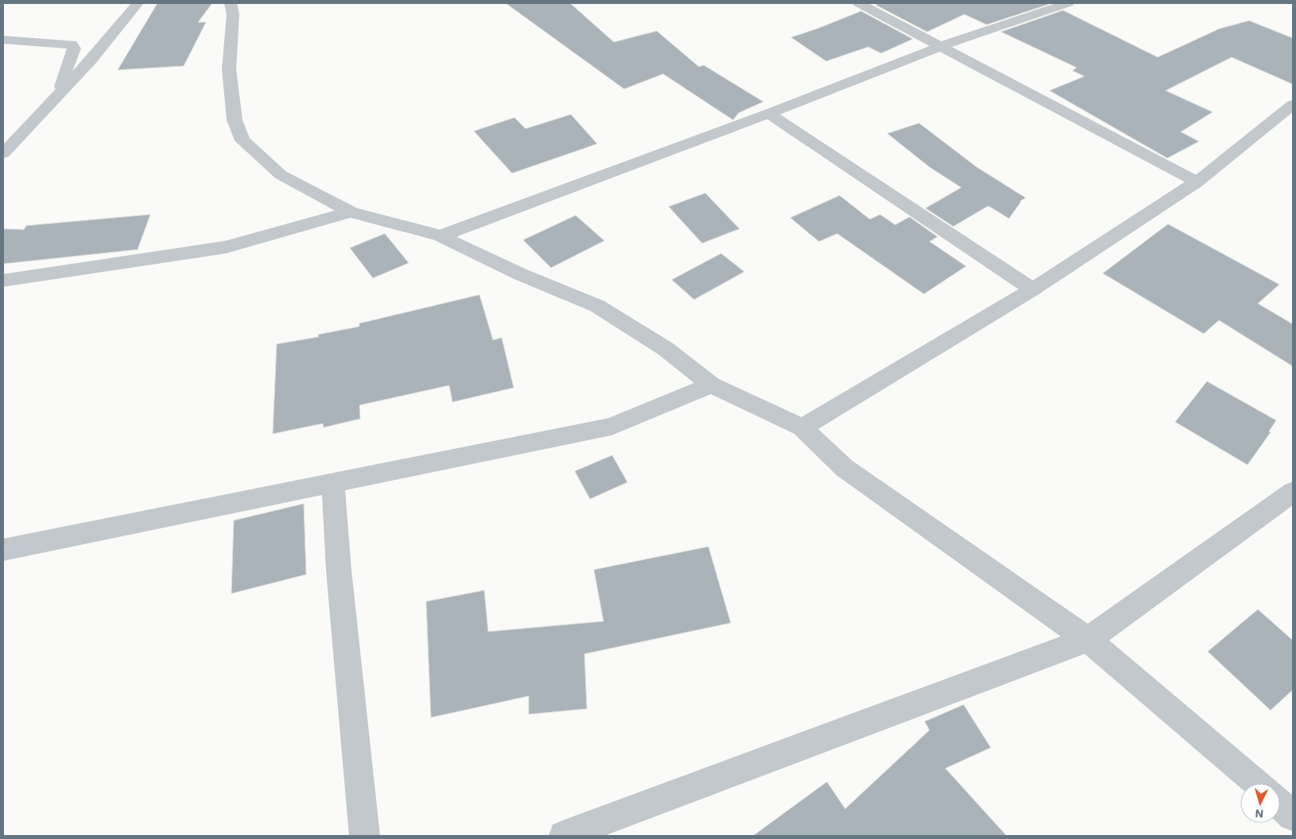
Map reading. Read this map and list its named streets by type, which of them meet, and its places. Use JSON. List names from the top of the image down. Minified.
{"north":"bottom"}
